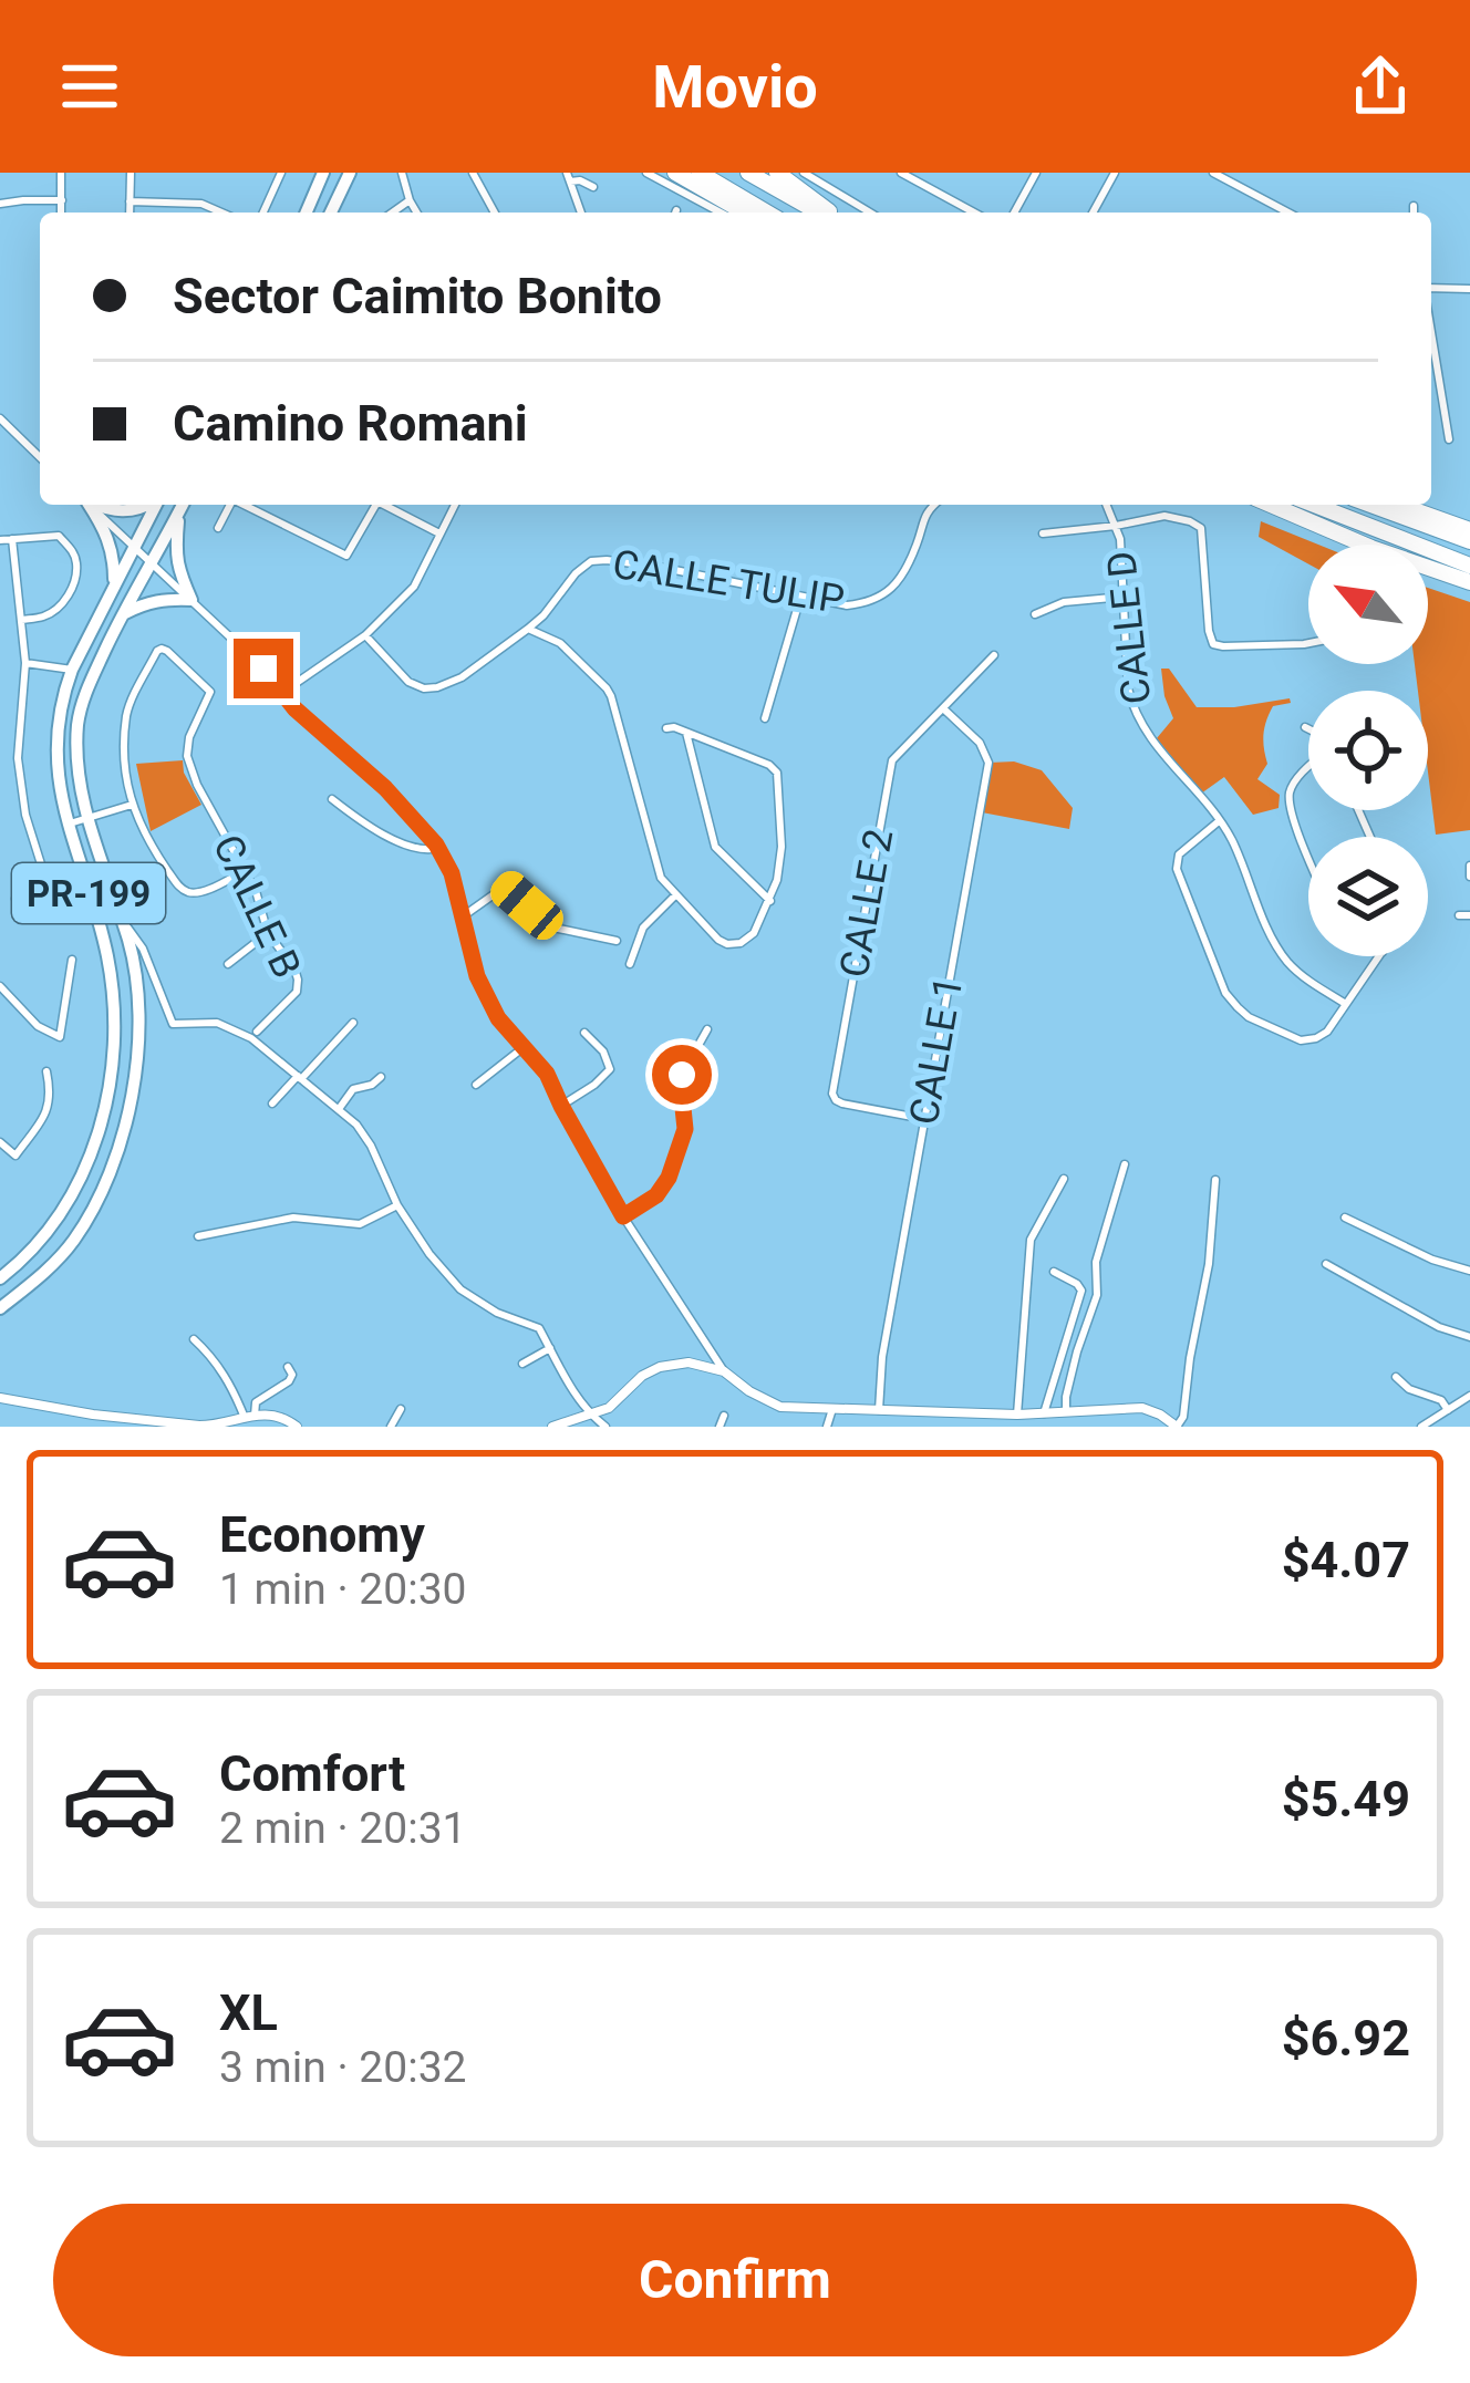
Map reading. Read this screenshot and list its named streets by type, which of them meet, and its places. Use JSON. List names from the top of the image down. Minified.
{"streets":{"main road":["PR-199"],"street":["CALLE TULIP","CALLE D","CALLE 2","CALLE B","CALLE 1"]},"crossings":[["CALLE 2","CALLE 1"]],"north":"top left","page":{"header":"Movio","banner":["Sector Caimito Bonito","Camino Romani"],"list":[{"name":"Economy","note":"1 min · 20:30","value":"$4.07"},{"name":"Comfort","note":"2 min · 20:31","value":"$5.49"},{"name":"XL","note":"3 min · 20:32","value":"$6.92"}],"buttons":"Confirm"}}
